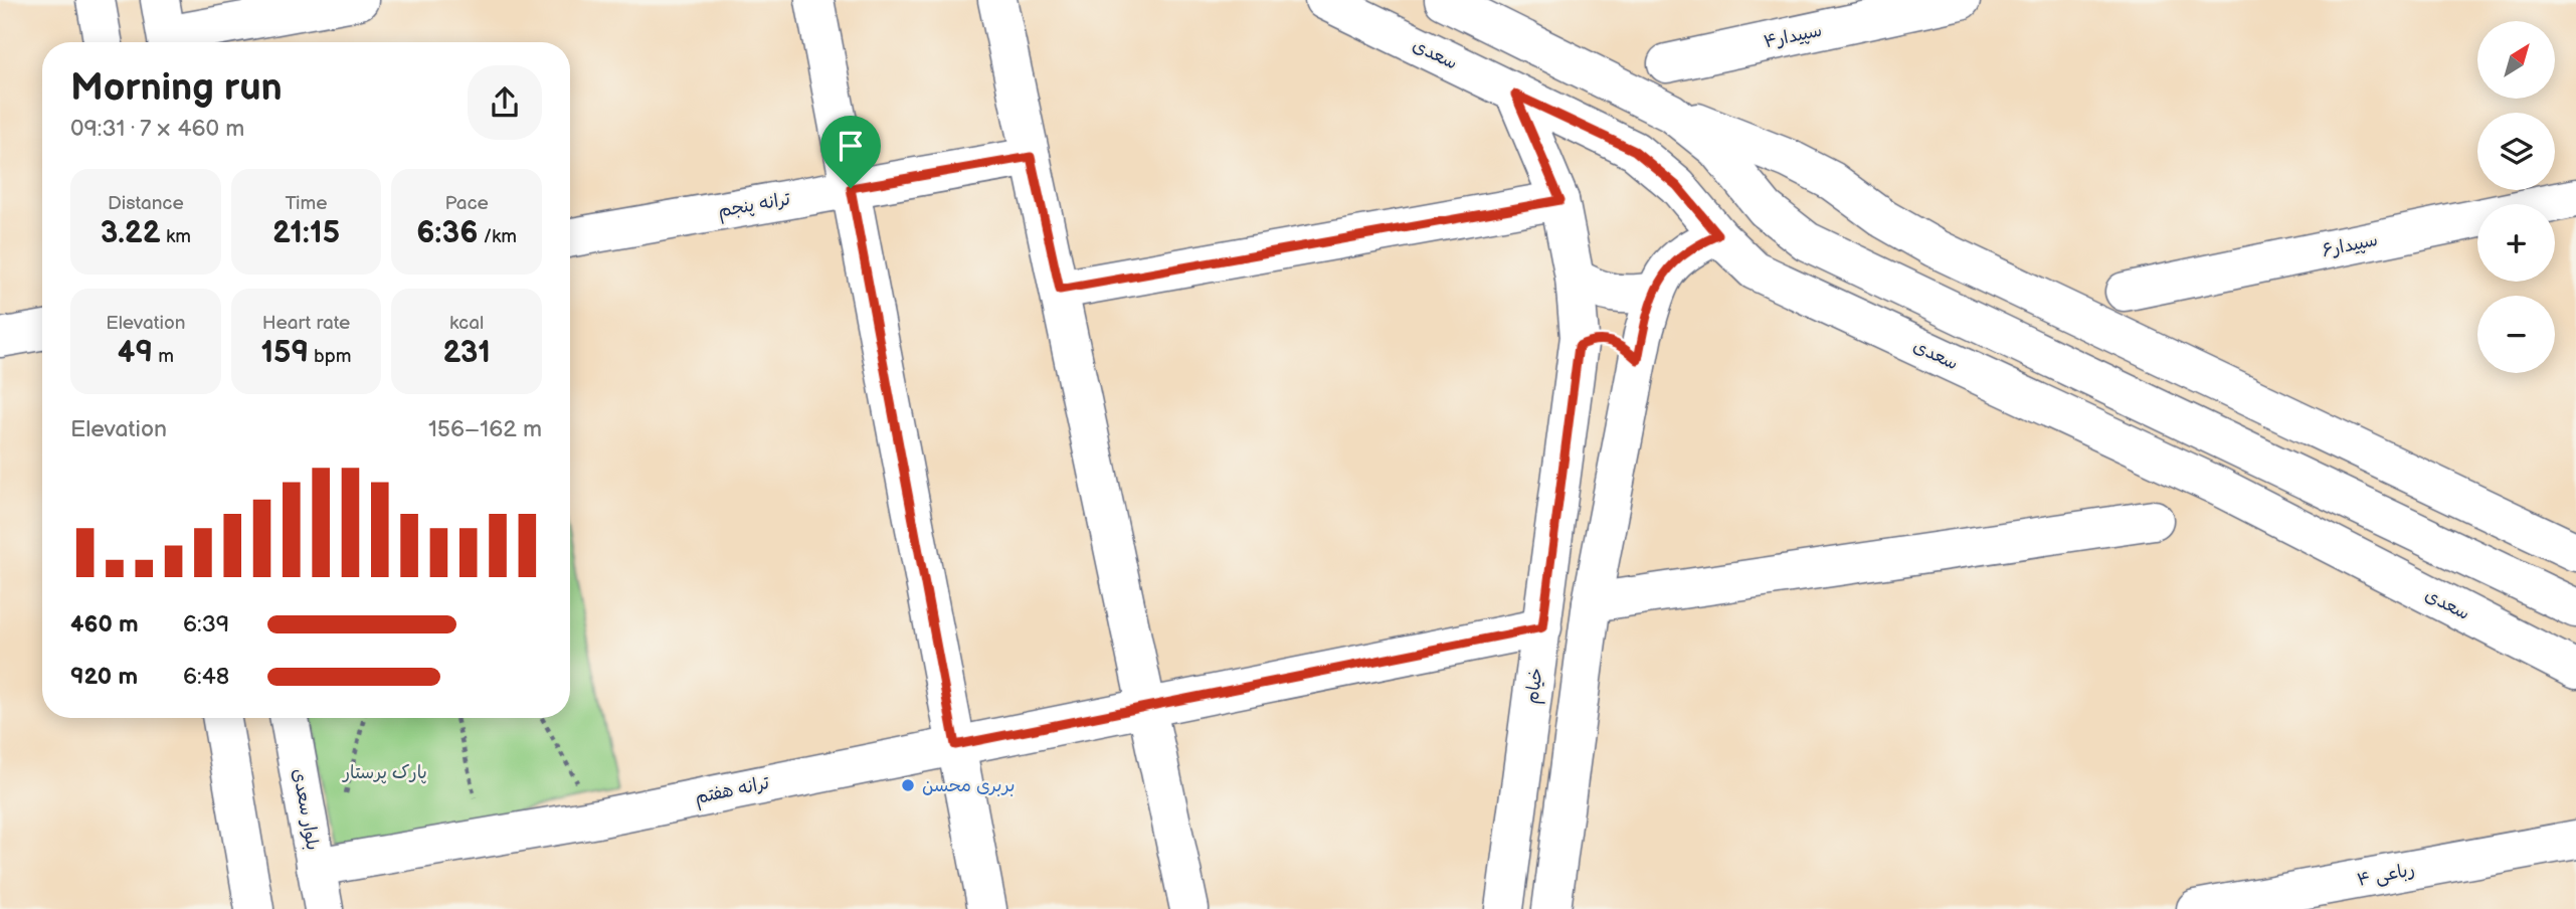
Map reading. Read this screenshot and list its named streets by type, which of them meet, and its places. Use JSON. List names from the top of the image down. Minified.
{"streets":{"street":["سپیدار۴","سعدی","ترانه پنجم","سپیدار۶","خیام","ترانه هفتم","بلوار سعدی","رباعی ۴"]},"crossings":[["سعدی","خیام"],["خیام","ترانه هفتم"],["ترانه هفتم","بلوار سعدی"]],"parks":["پارک پرستار"],"places":["بربری محسن"],"north":"top right","page":{"map_buttons":["+","−"],"heading":["Morning run","09:31 · 7 × 460 m"],"stats":[["Distance","3.22 km"],["Time","21:15"],["Pace","6:36 /km"],["Elevation","49 m"],["Heart rate","159 bpm"],["kcal","231"]],"chart":["Elevation","156–162 m"],"list":[{"name":"460 m","note":"6:39"},{"name":"920 m","note":"6:48"}]}}
